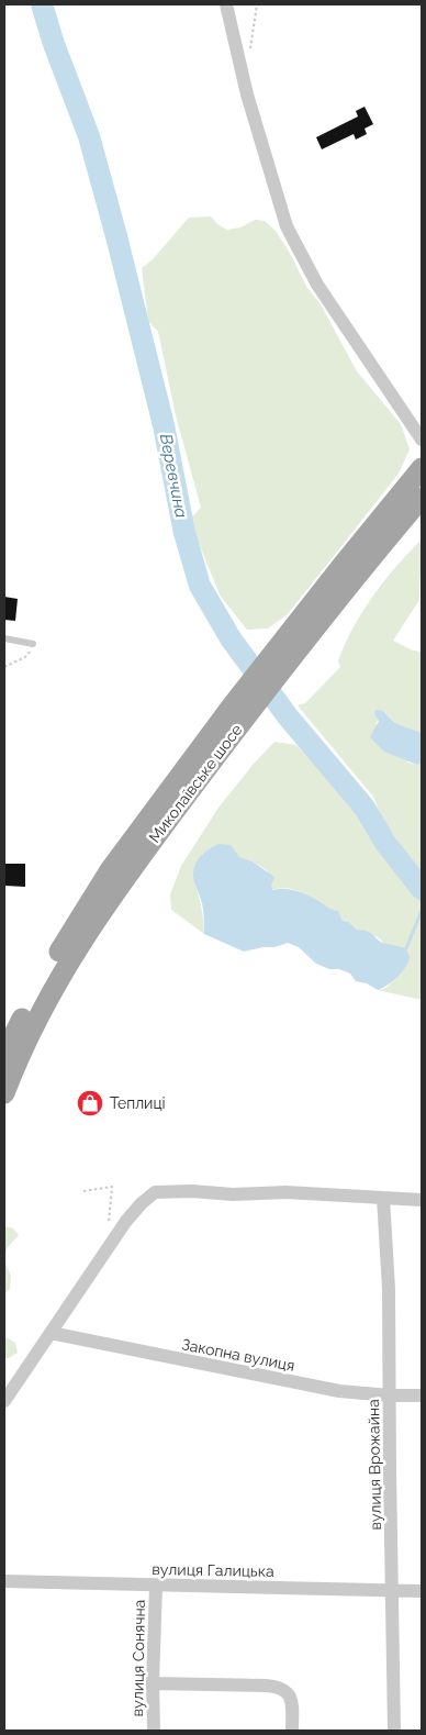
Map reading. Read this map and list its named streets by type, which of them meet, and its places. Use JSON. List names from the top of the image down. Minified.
{"streets":{"main road":["Миколаївське шосе"],"street":["Закопна вулиця","вулиця Врожайна","вулиця Галицька","вулиця Сонячна"]},"crossings":[["Закопна вулиця","вулиця Врожайна"],["вулиця Врожайна","вулиця Галицька"],["вулиця Галицька","вулиця Сонячна"]],"water":["Веревчина"],"places":{"shop":["Теплиці"]}}
